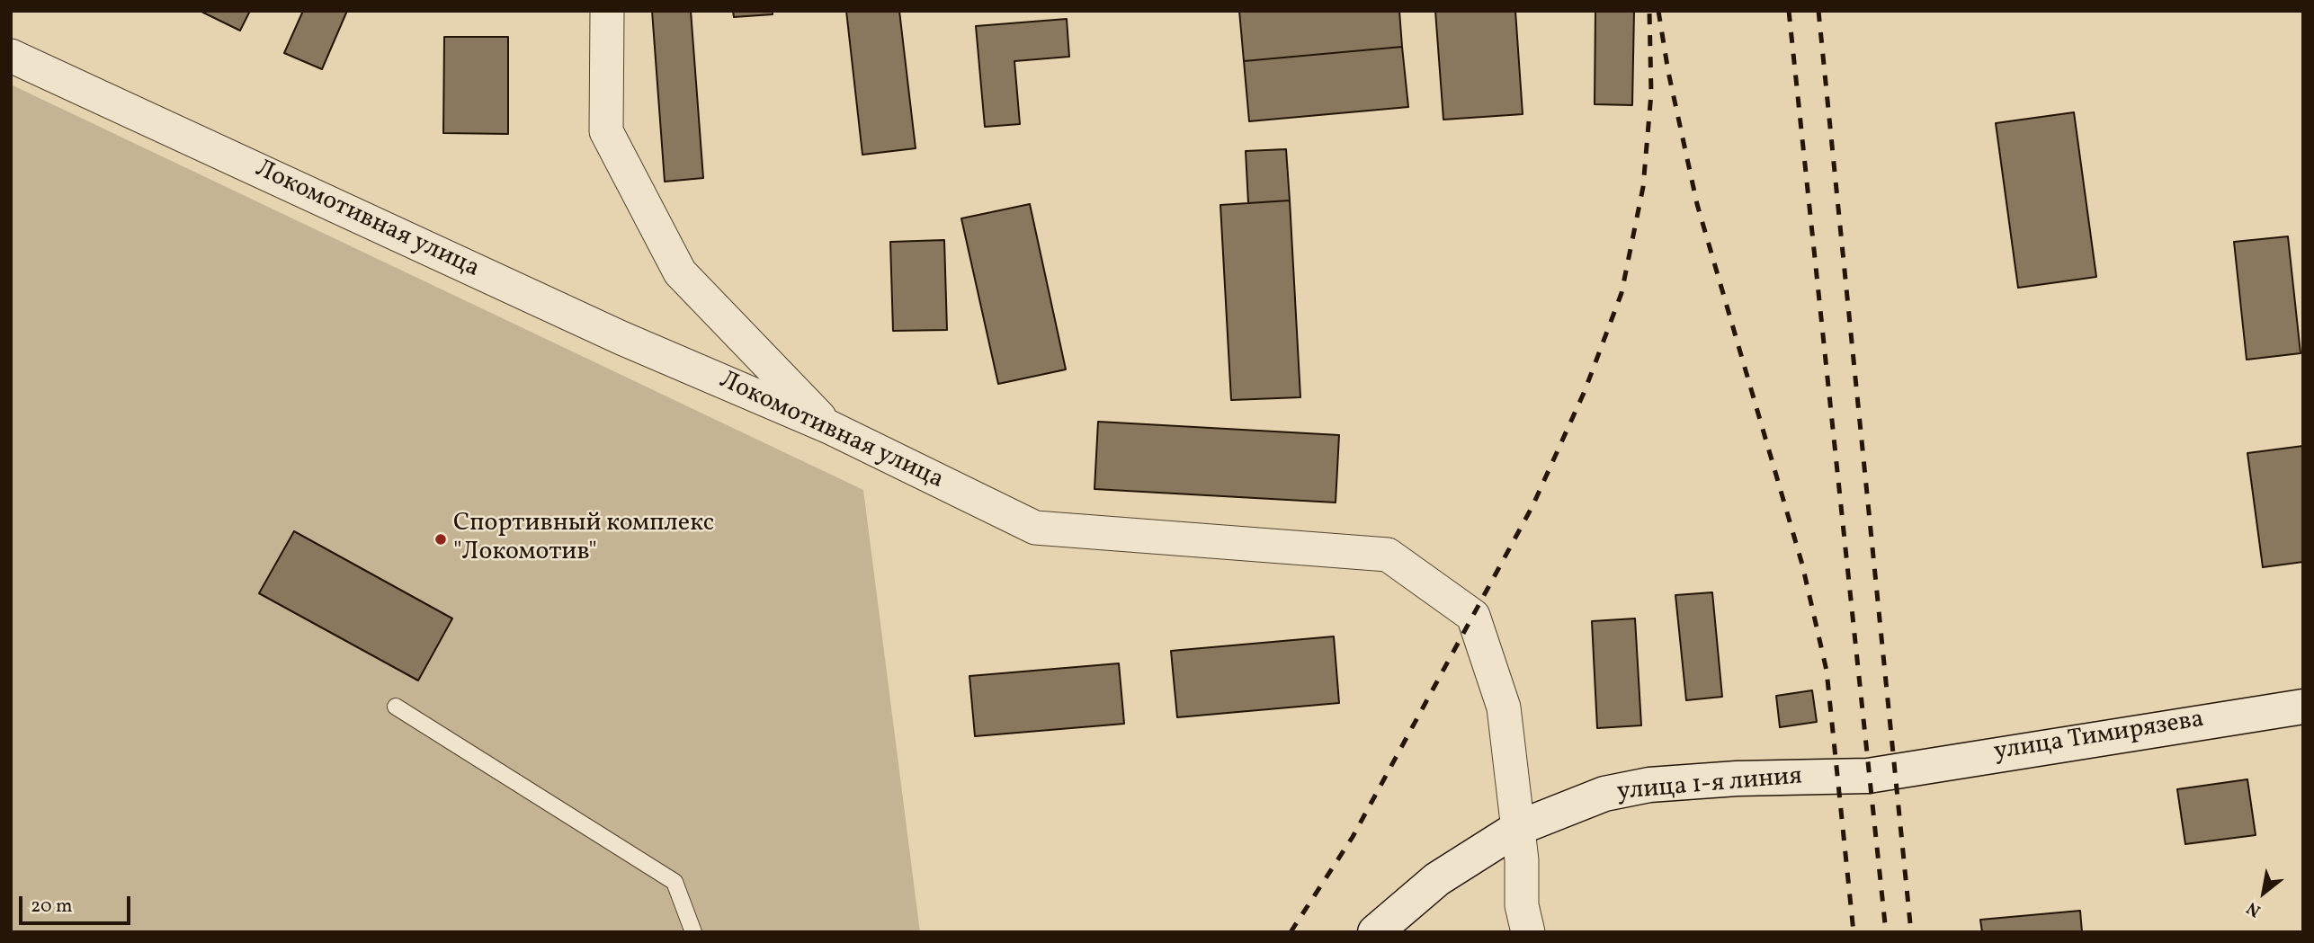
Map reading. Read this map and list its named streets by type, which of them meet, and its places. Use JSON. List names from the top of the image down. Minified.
{"streets":{"main road":["улица Тимирязева","улица 1-я линия"],"street":["Локомотивная улица"]},"crossings":[["Локомотивная улица","улица 1-я линия"],["улица Тимирязева","улица 1-я линия"]],"places":["Спортивный комплекс \"Локомотив\""],"scale_bar":"20 m","north":"bottom left"}
